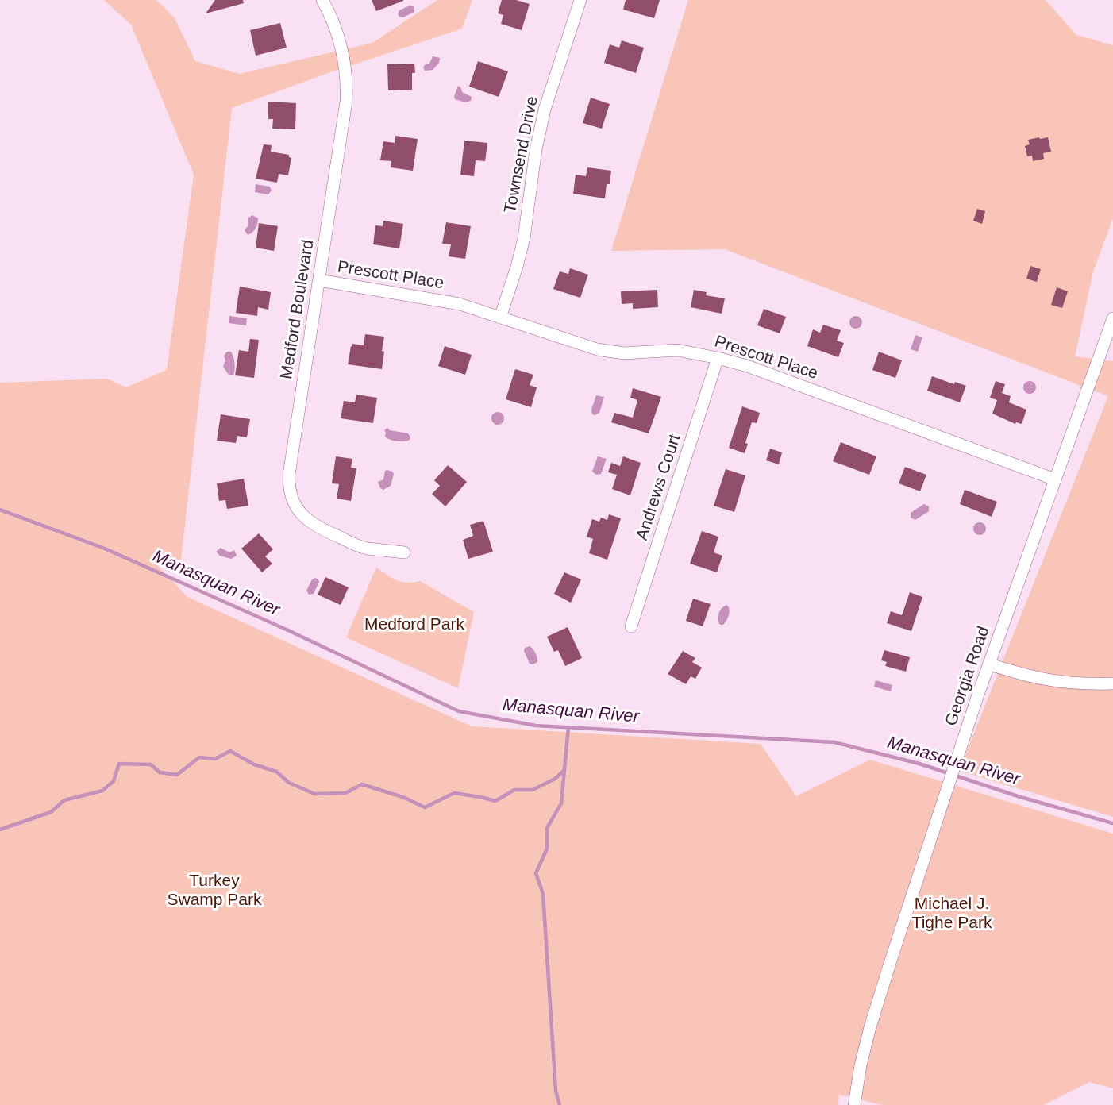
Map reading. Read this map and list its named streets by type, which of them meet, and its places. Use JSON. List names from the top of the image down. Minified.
{"streets":{"street":["Townsend Drive","Prescott Place","Medford Boulevard","Andrews Court","Georgia Road"]},"crossings":[["Townsend Drive","Prescott Place"],["Prescott Place","Medford Boulevard"],["Prescott Place","Andrews Court"],["Prescott Place","Georgia Road"]],"water":["Manasquan River"],"parks":["Medford Park","Turkey Swamp Park","Michael J. Tighe Park"]}
